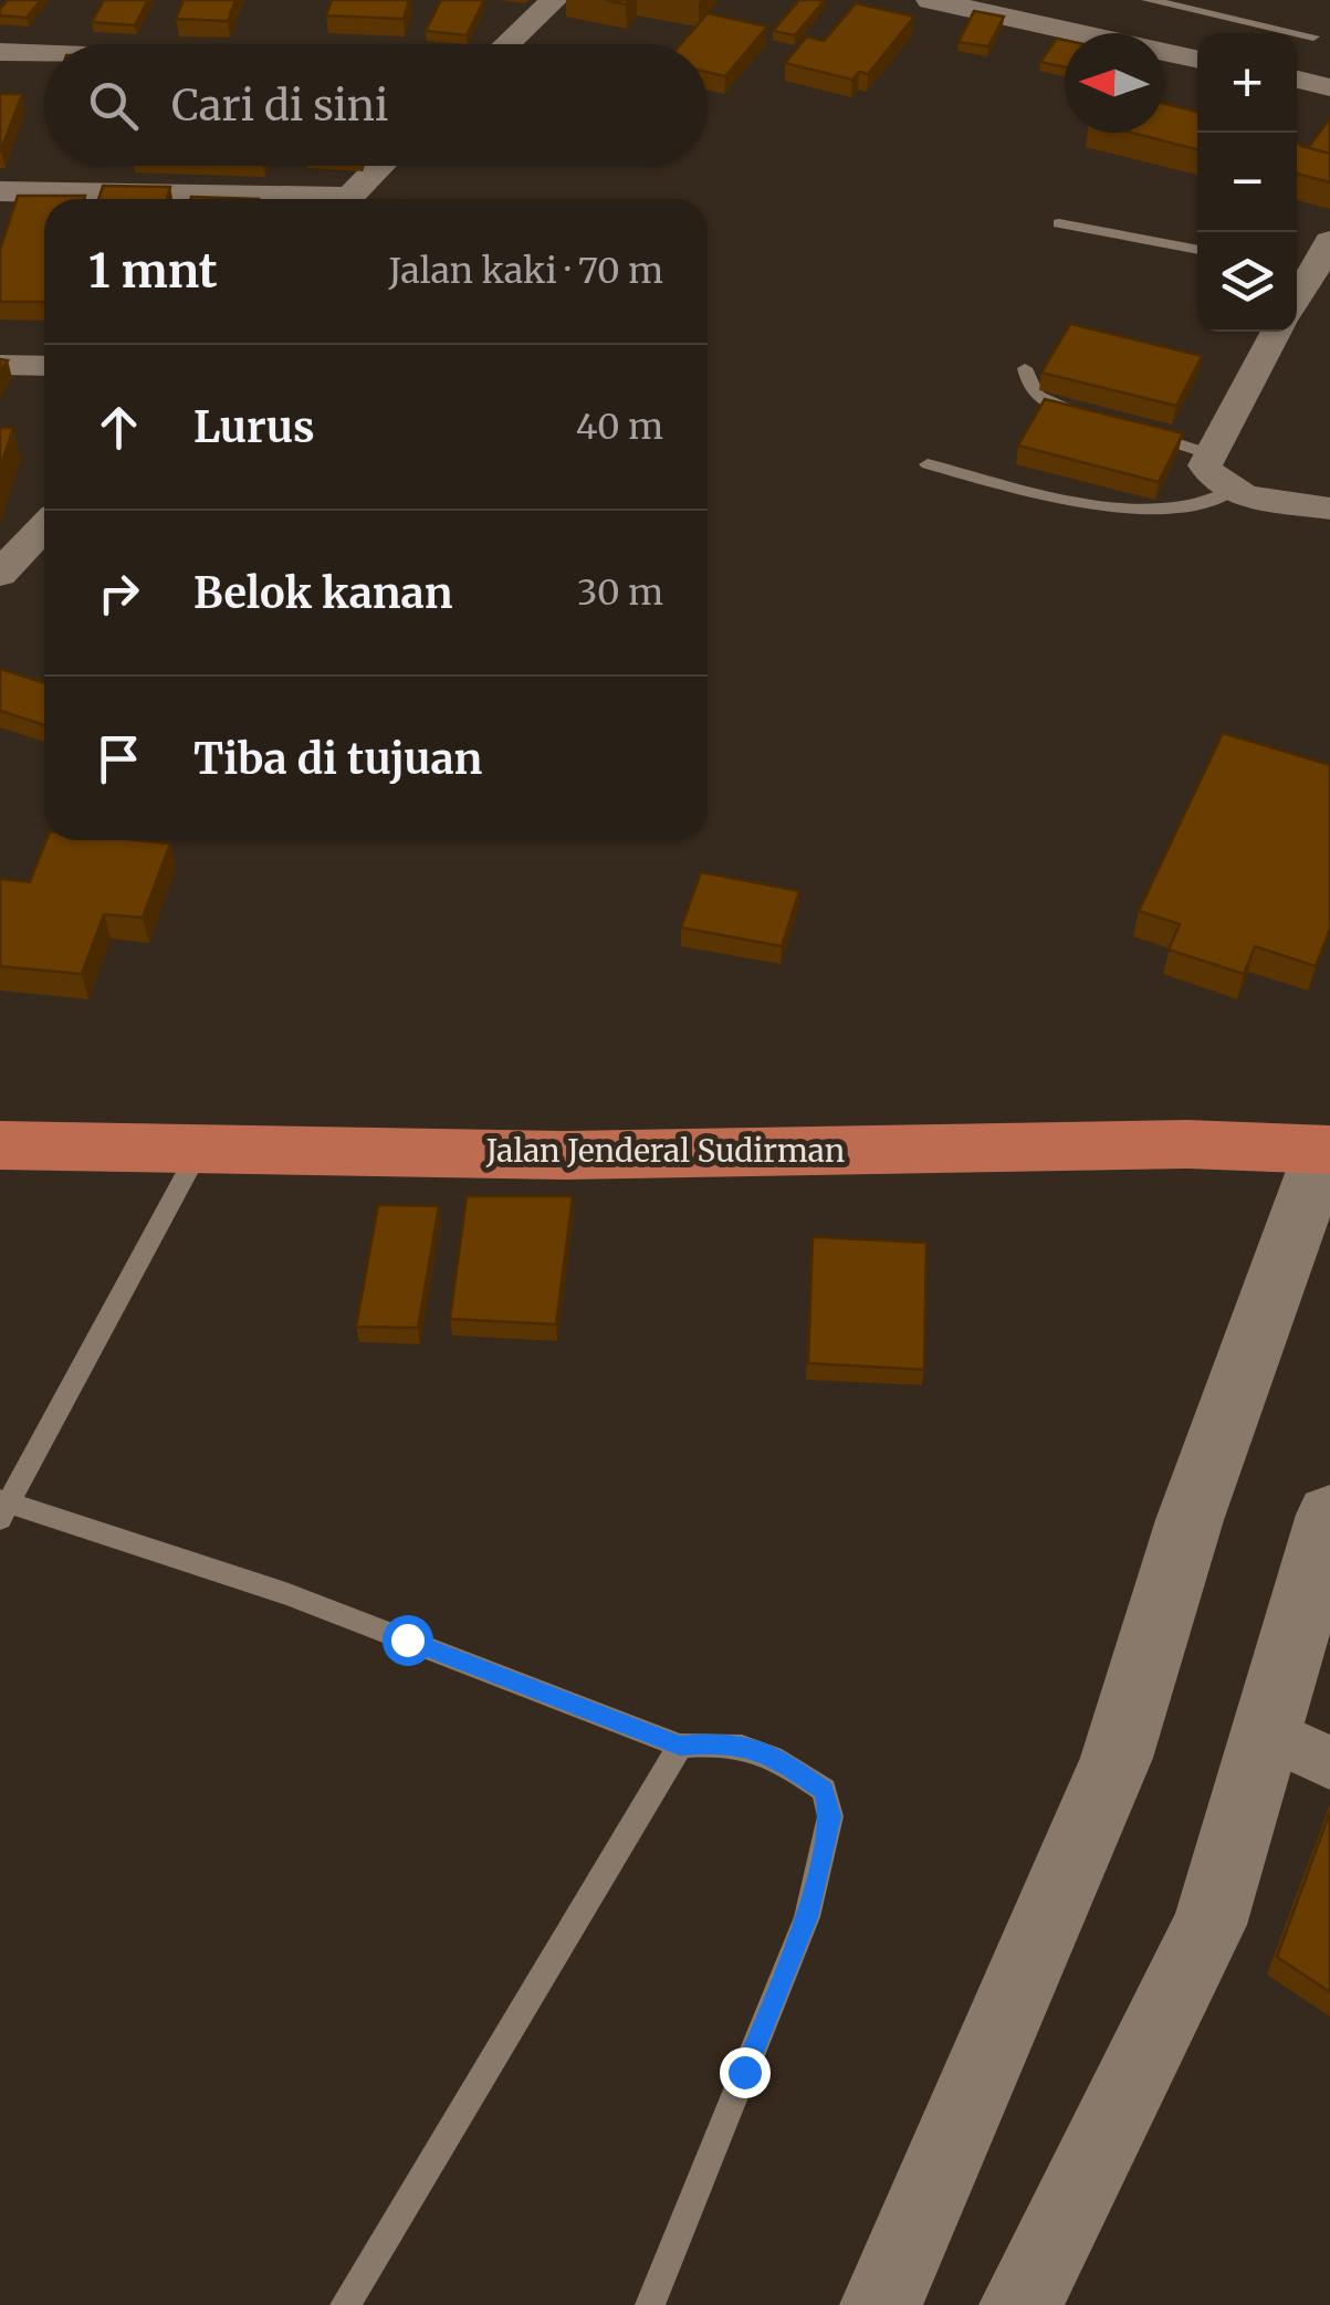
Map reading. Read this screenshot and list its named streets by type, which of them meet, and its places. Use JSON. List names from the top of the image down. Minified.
{"streets":{"highway":["Jalan Jenderal Sudirman"]},"north":"left","page":{"map_buttons":["+","−"],"search":"Cari di sini","heading":["1 mnt","Jalan kaki · 70 m"],"list":[["Lurus","40 m"],["Belok kanan","30 m"],"Tiba di tujuan"]}}
